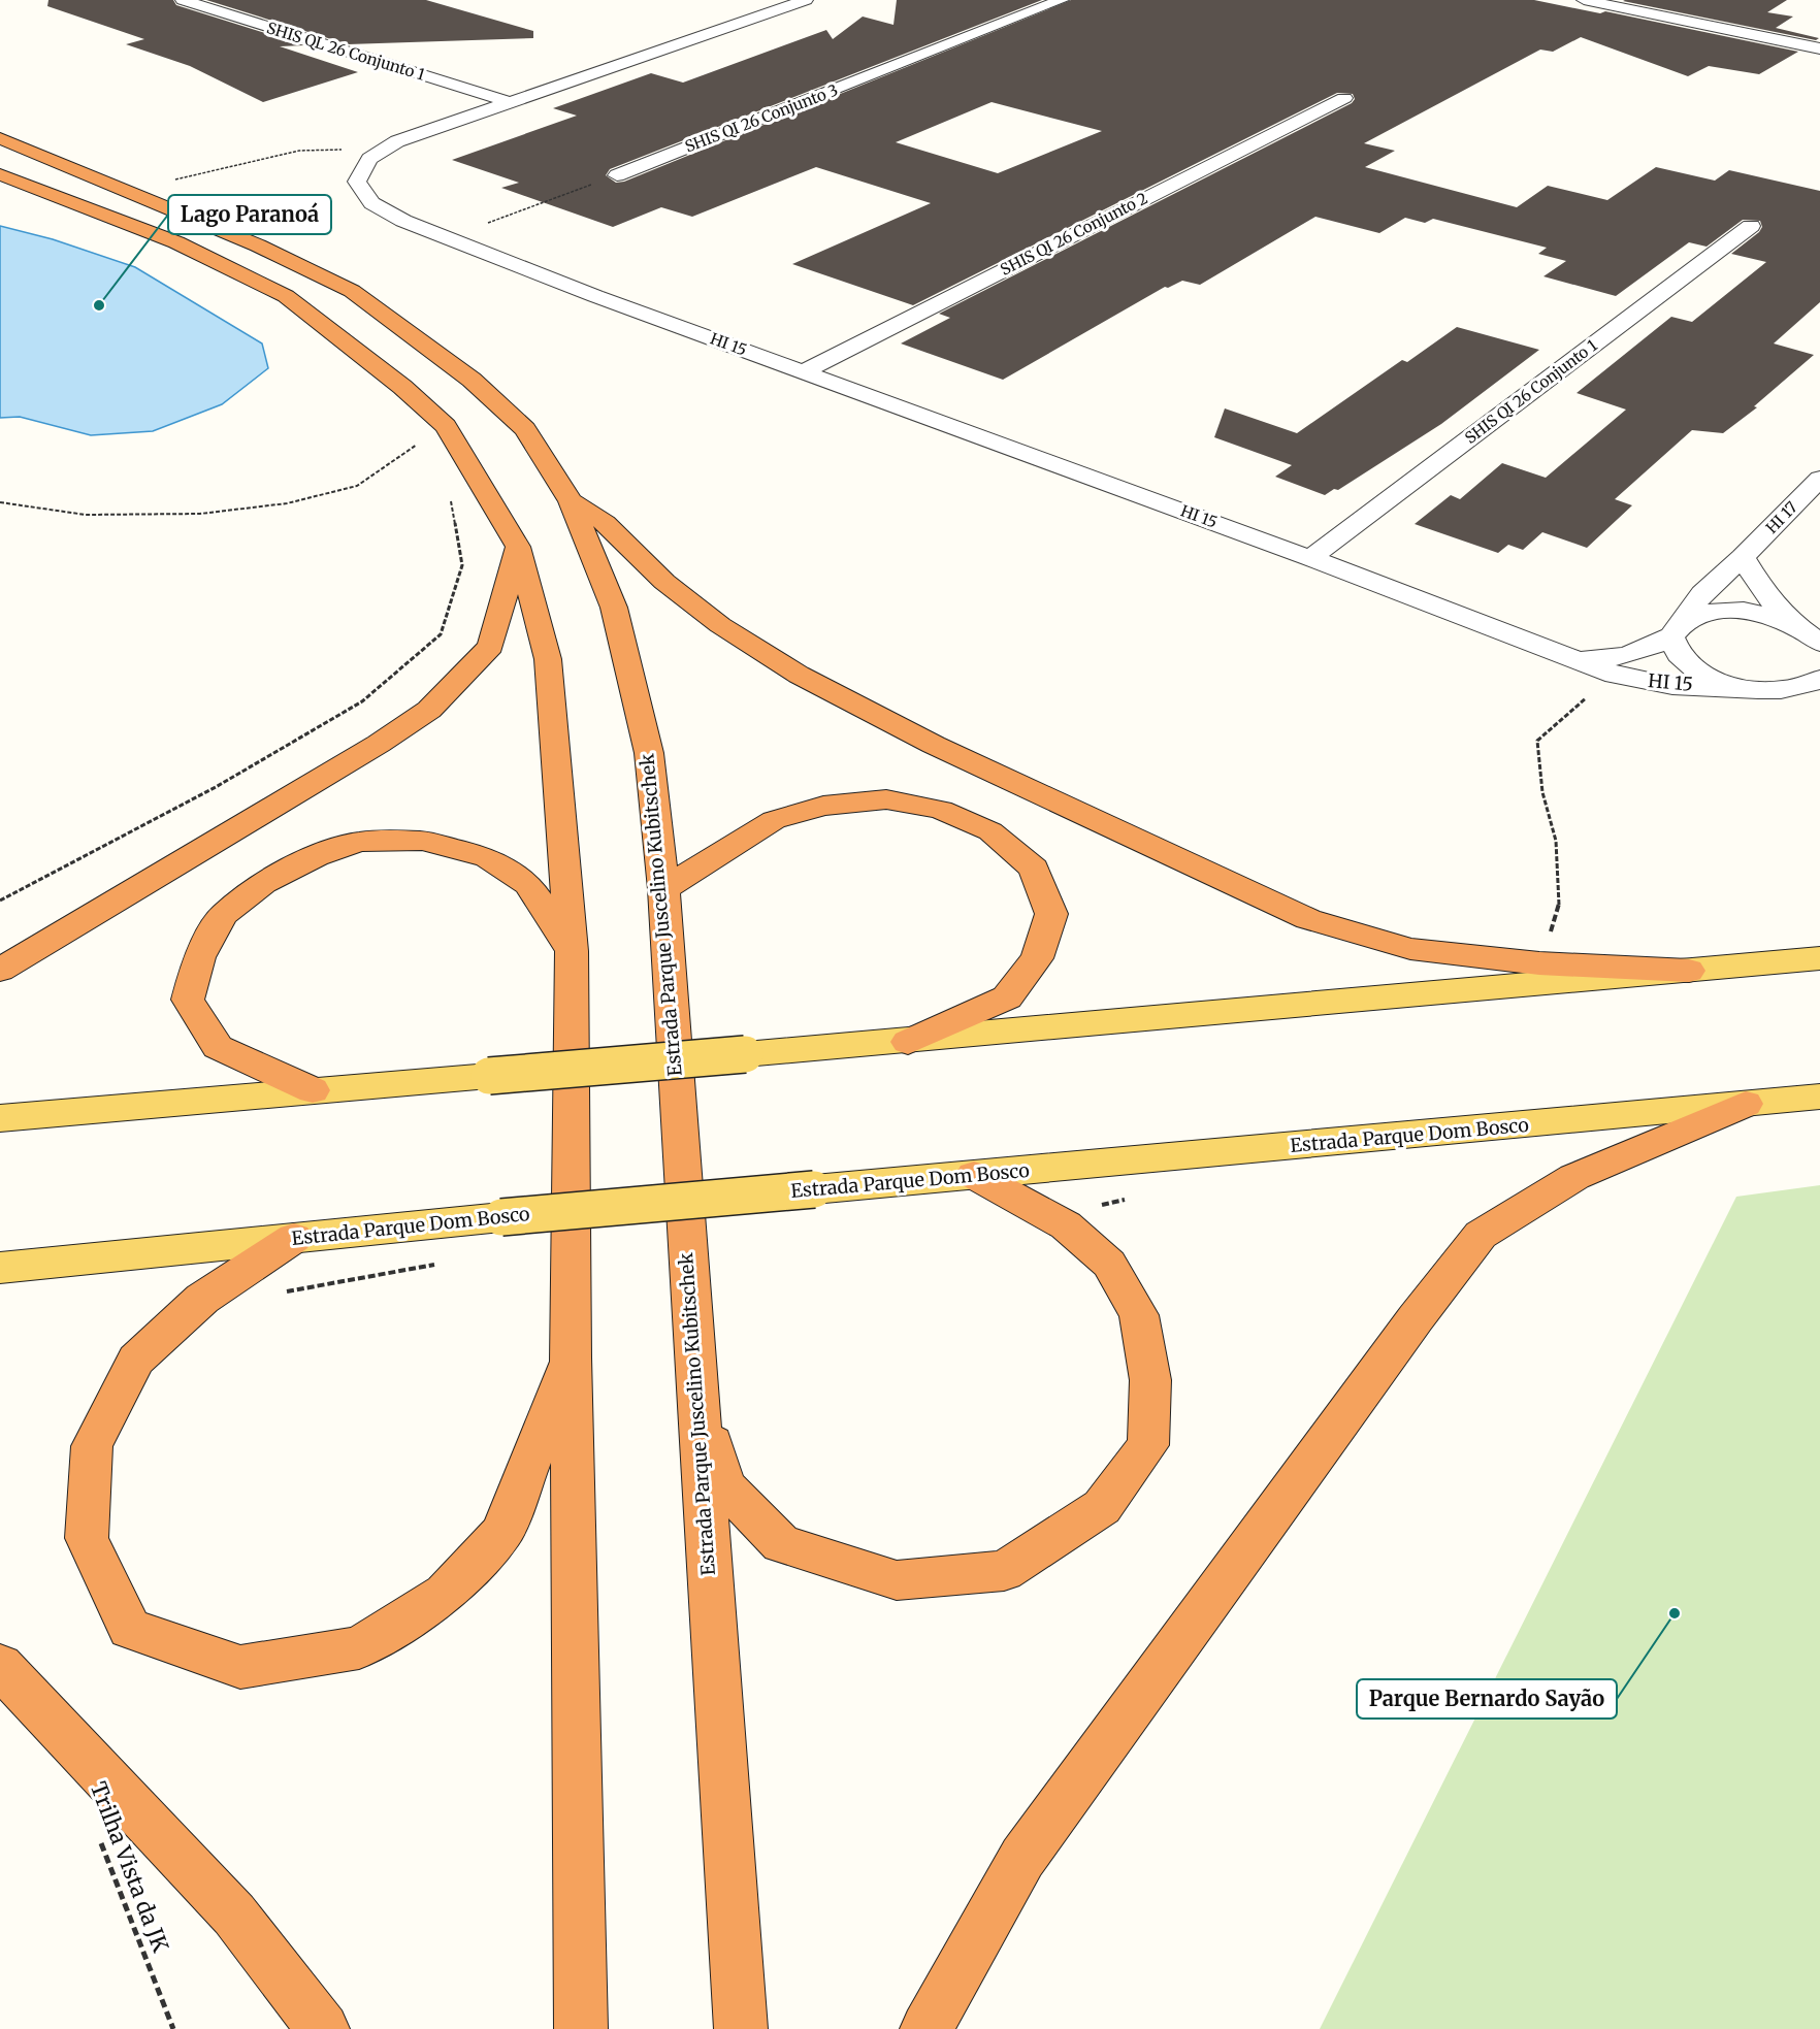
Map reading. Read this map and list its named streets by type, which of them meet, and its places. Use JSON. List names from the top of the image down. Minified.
{"streets":{"highway":["Estrada Parque Juscelino Kubitschek"],"main road":["Estrada Parque Dom Bosco"],"street":["SHIS QL 26 Conjunto 1","SHIS QI 26 Conjunto 3","SHIS QI 26 Conjunto 2","HI 15","SHIS QI 26 Conjunto 1","HI 17"],"path":["Trilha Vista da JK"]},"crossings":[["SHIS QI 26 Conjunto 2","HI 15"],["HI 15","SHIS QI 26 Conjunto 1"],["HI 15","HI 17"]],"places":["Lago Paranoá","Parque Bernardo Sayão"]}
